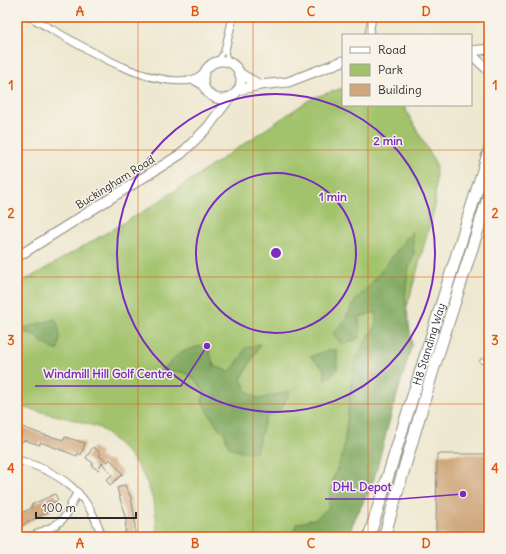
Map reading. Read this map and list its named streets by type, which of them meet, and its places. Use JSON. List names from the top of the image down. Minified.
{"streets":{"highway":["H8 Standing Way"],"main road":["Buckingham Road"]},"places":["Windmill Hill Golf Centre","DHL Depot"],"legend":["Road","Park","Building"],"scale_bar":"100 m","grid":{"columns":["A","B","C","D"],"rows":["1","2","3","4"]},"rings":["2 min","1 min"]}
